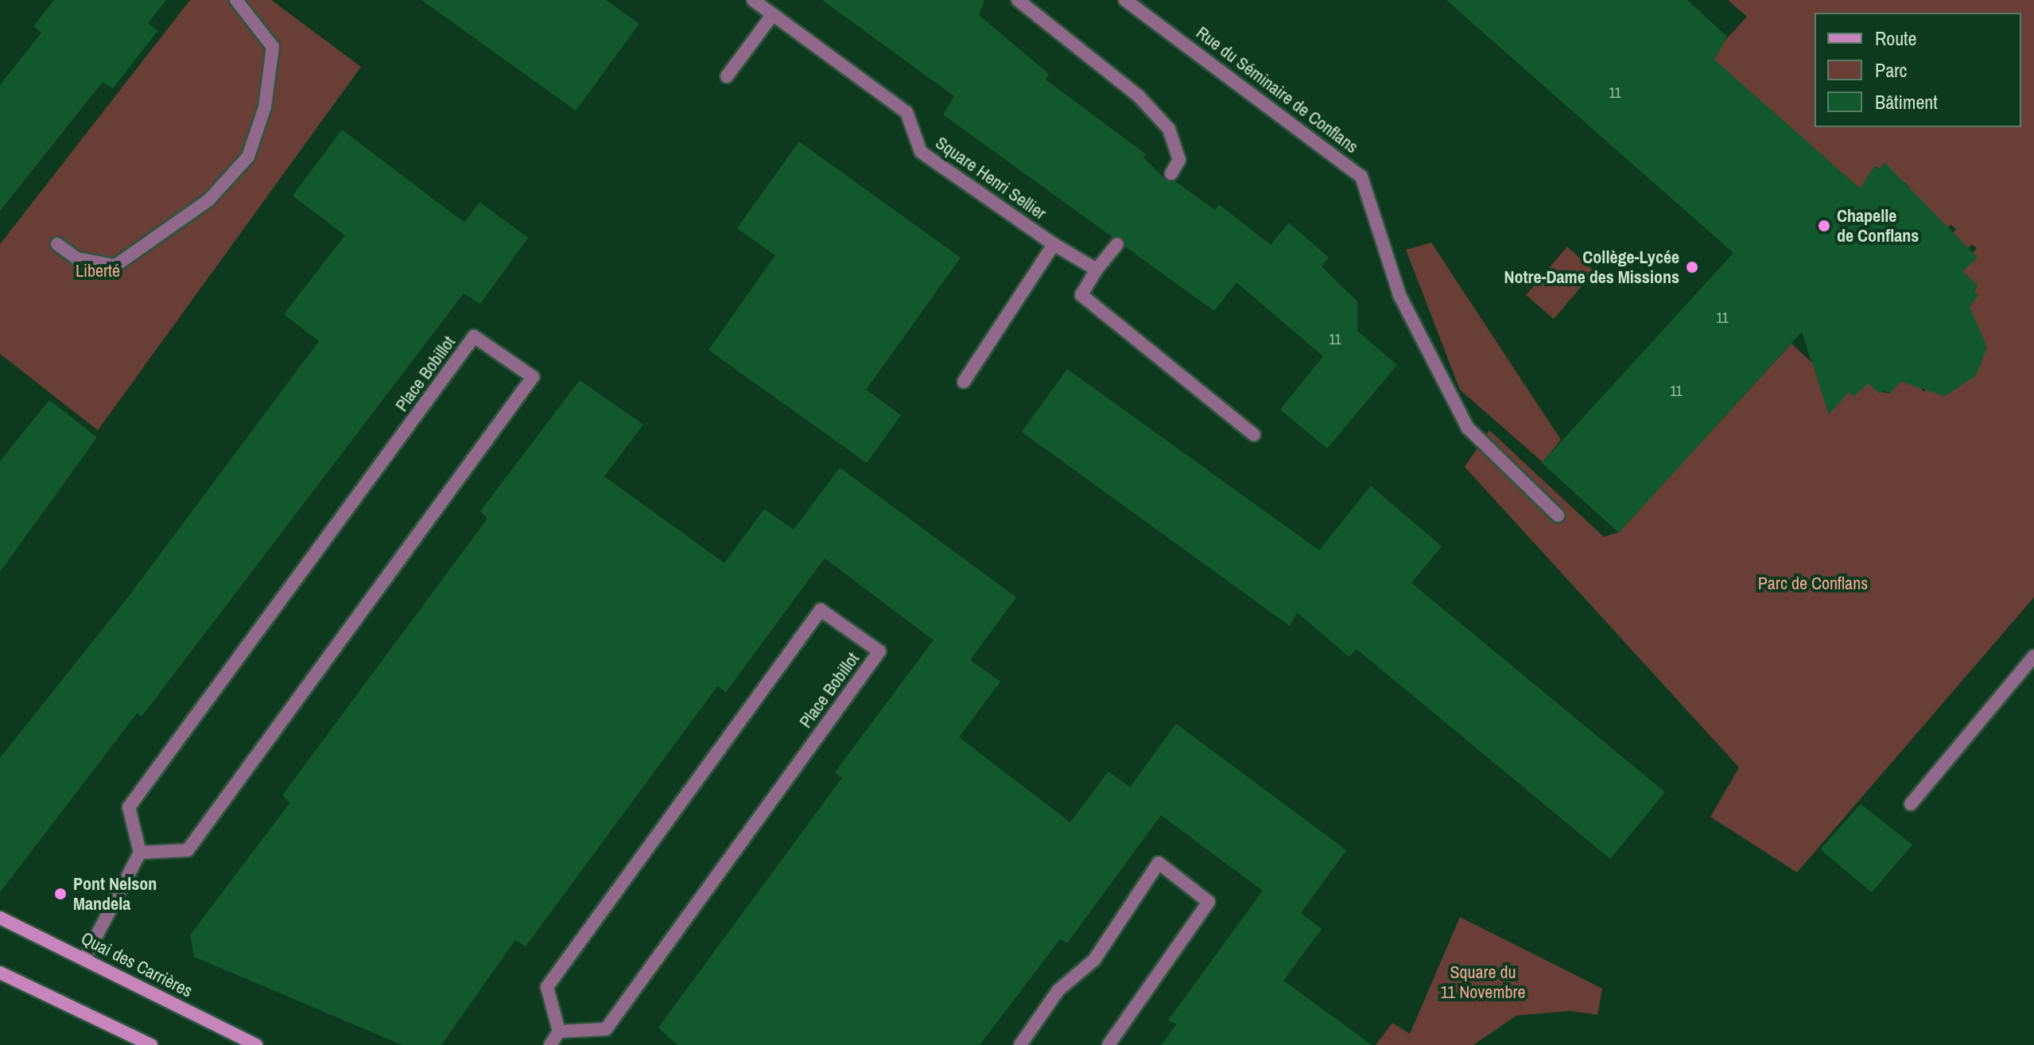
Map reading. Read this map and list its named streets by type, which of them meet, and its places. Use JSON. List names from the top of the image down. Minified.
{"streets":{"main road":["Quai des Carrières"],"lane":["Rue du Séminaire de Conflans","Square Henri Sellier","Place Bobillot"]},"parks":["Liberté","Parc de Conflans","Square du 11 Novembre"],"places":["Chapelle de Conflans","Collège-Lycée Notre-Dame des Missions","Pont Nelson Mandela"],"house_numbers":["11","11","11","11"],"legend":["Route","Parc","Bâtiment"]}
